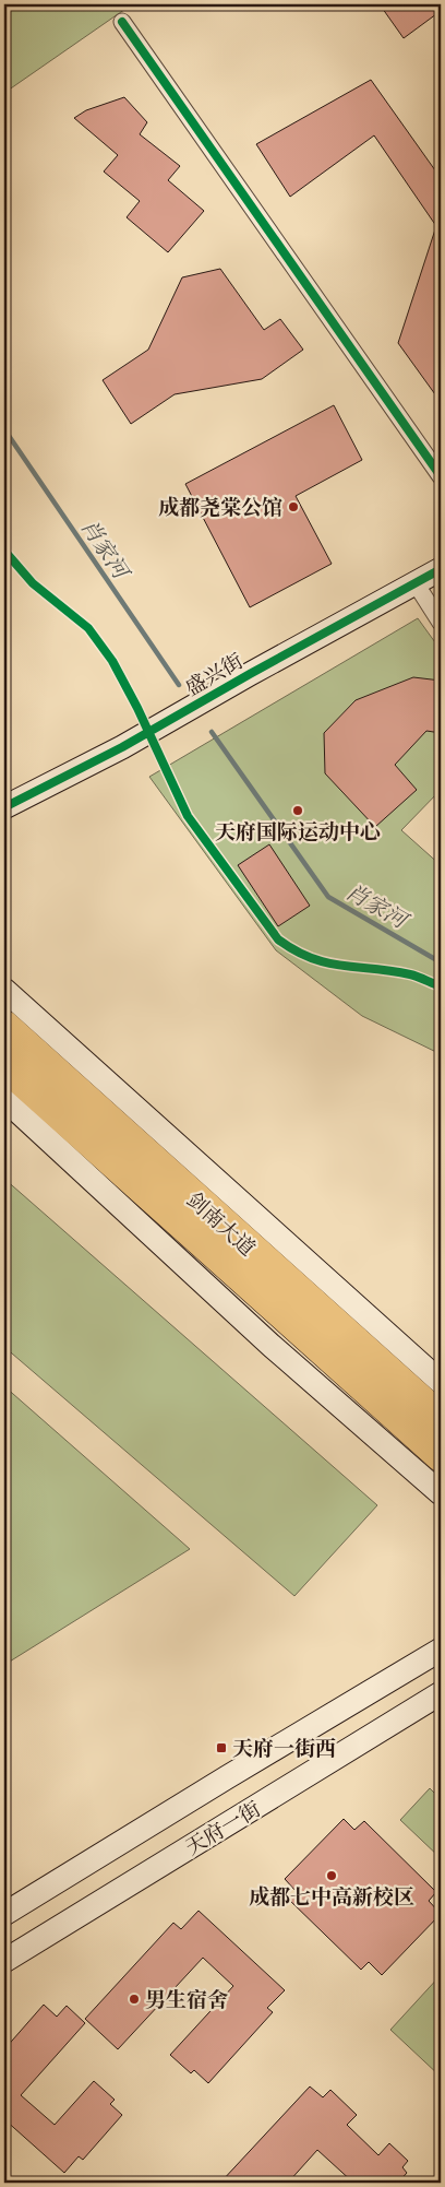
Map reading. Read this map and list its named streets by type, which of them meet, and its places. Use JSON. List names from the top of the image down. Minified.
{"streets":{"highway":["剑南大道"],"main road":["盛兴街","天府一街"]},"water":["肖家河"],"places":{"other":["成都尧棠公馆","天府国际运动中心","成都七中高新校区","男生宿舍"],"transit":["天府一街西"]}}
